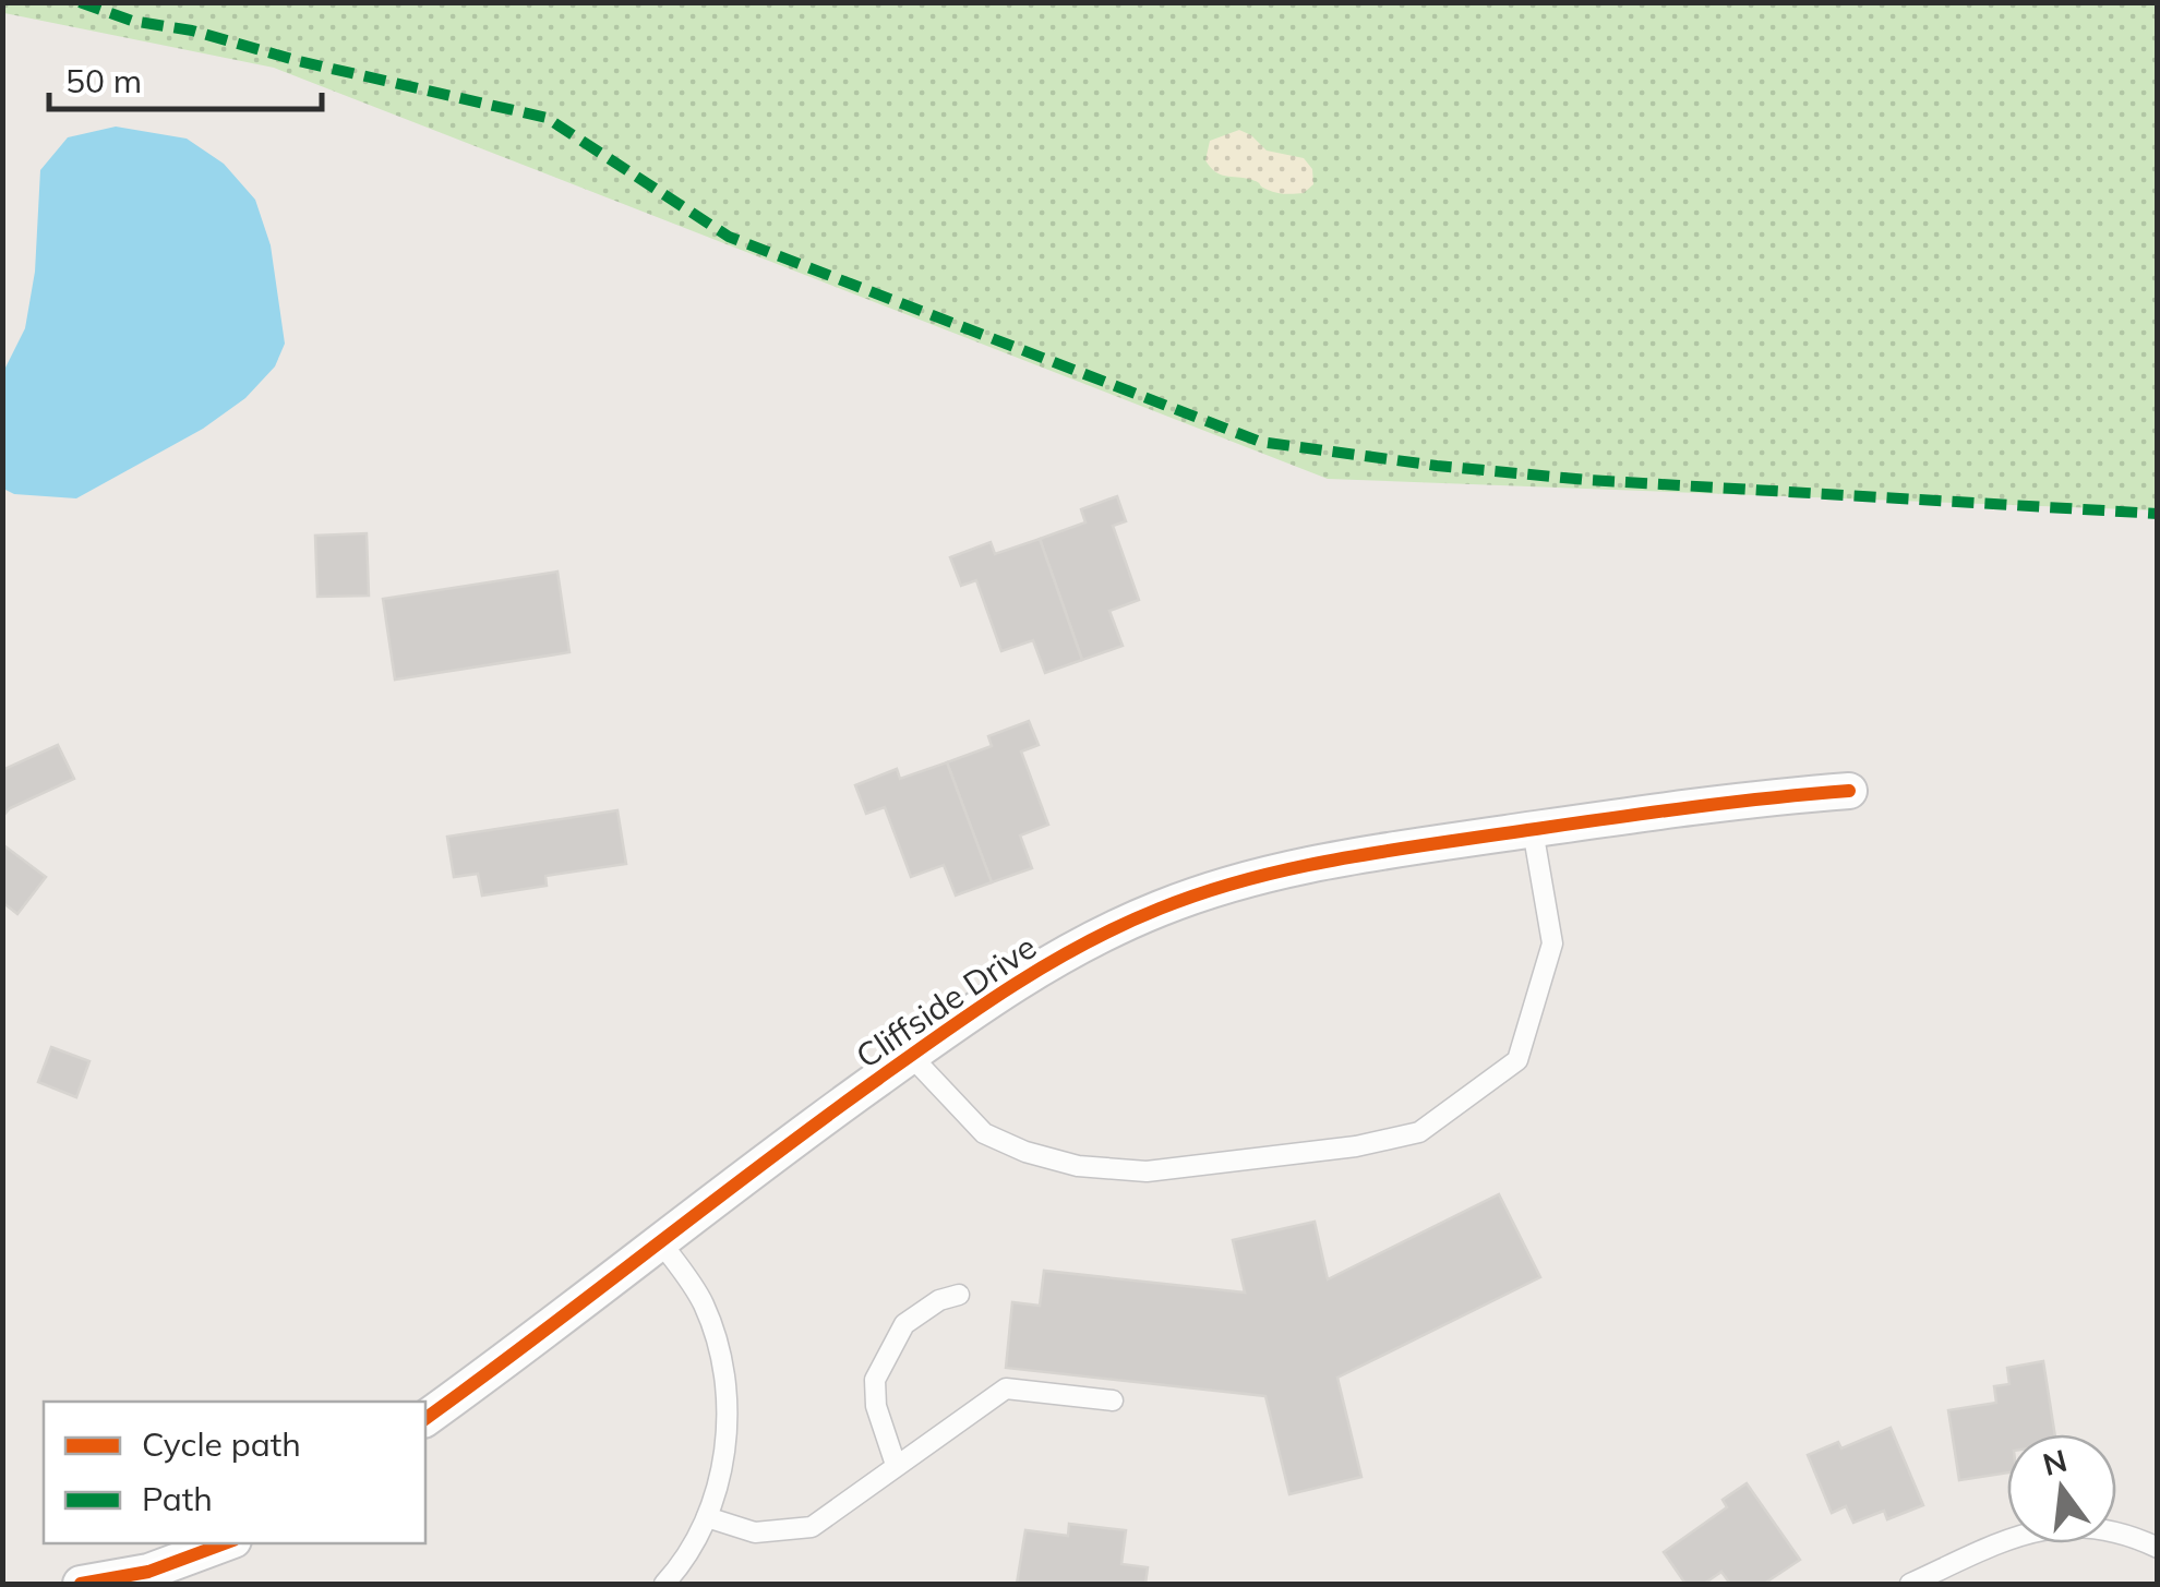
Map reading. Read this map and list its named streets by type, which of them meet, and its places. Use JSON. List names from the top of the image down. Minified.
{"streets":{"street":["Cliffside Drive"]},"legend":["Cycle path","Path"],"scale_bar":"50 m","north":"top"}
